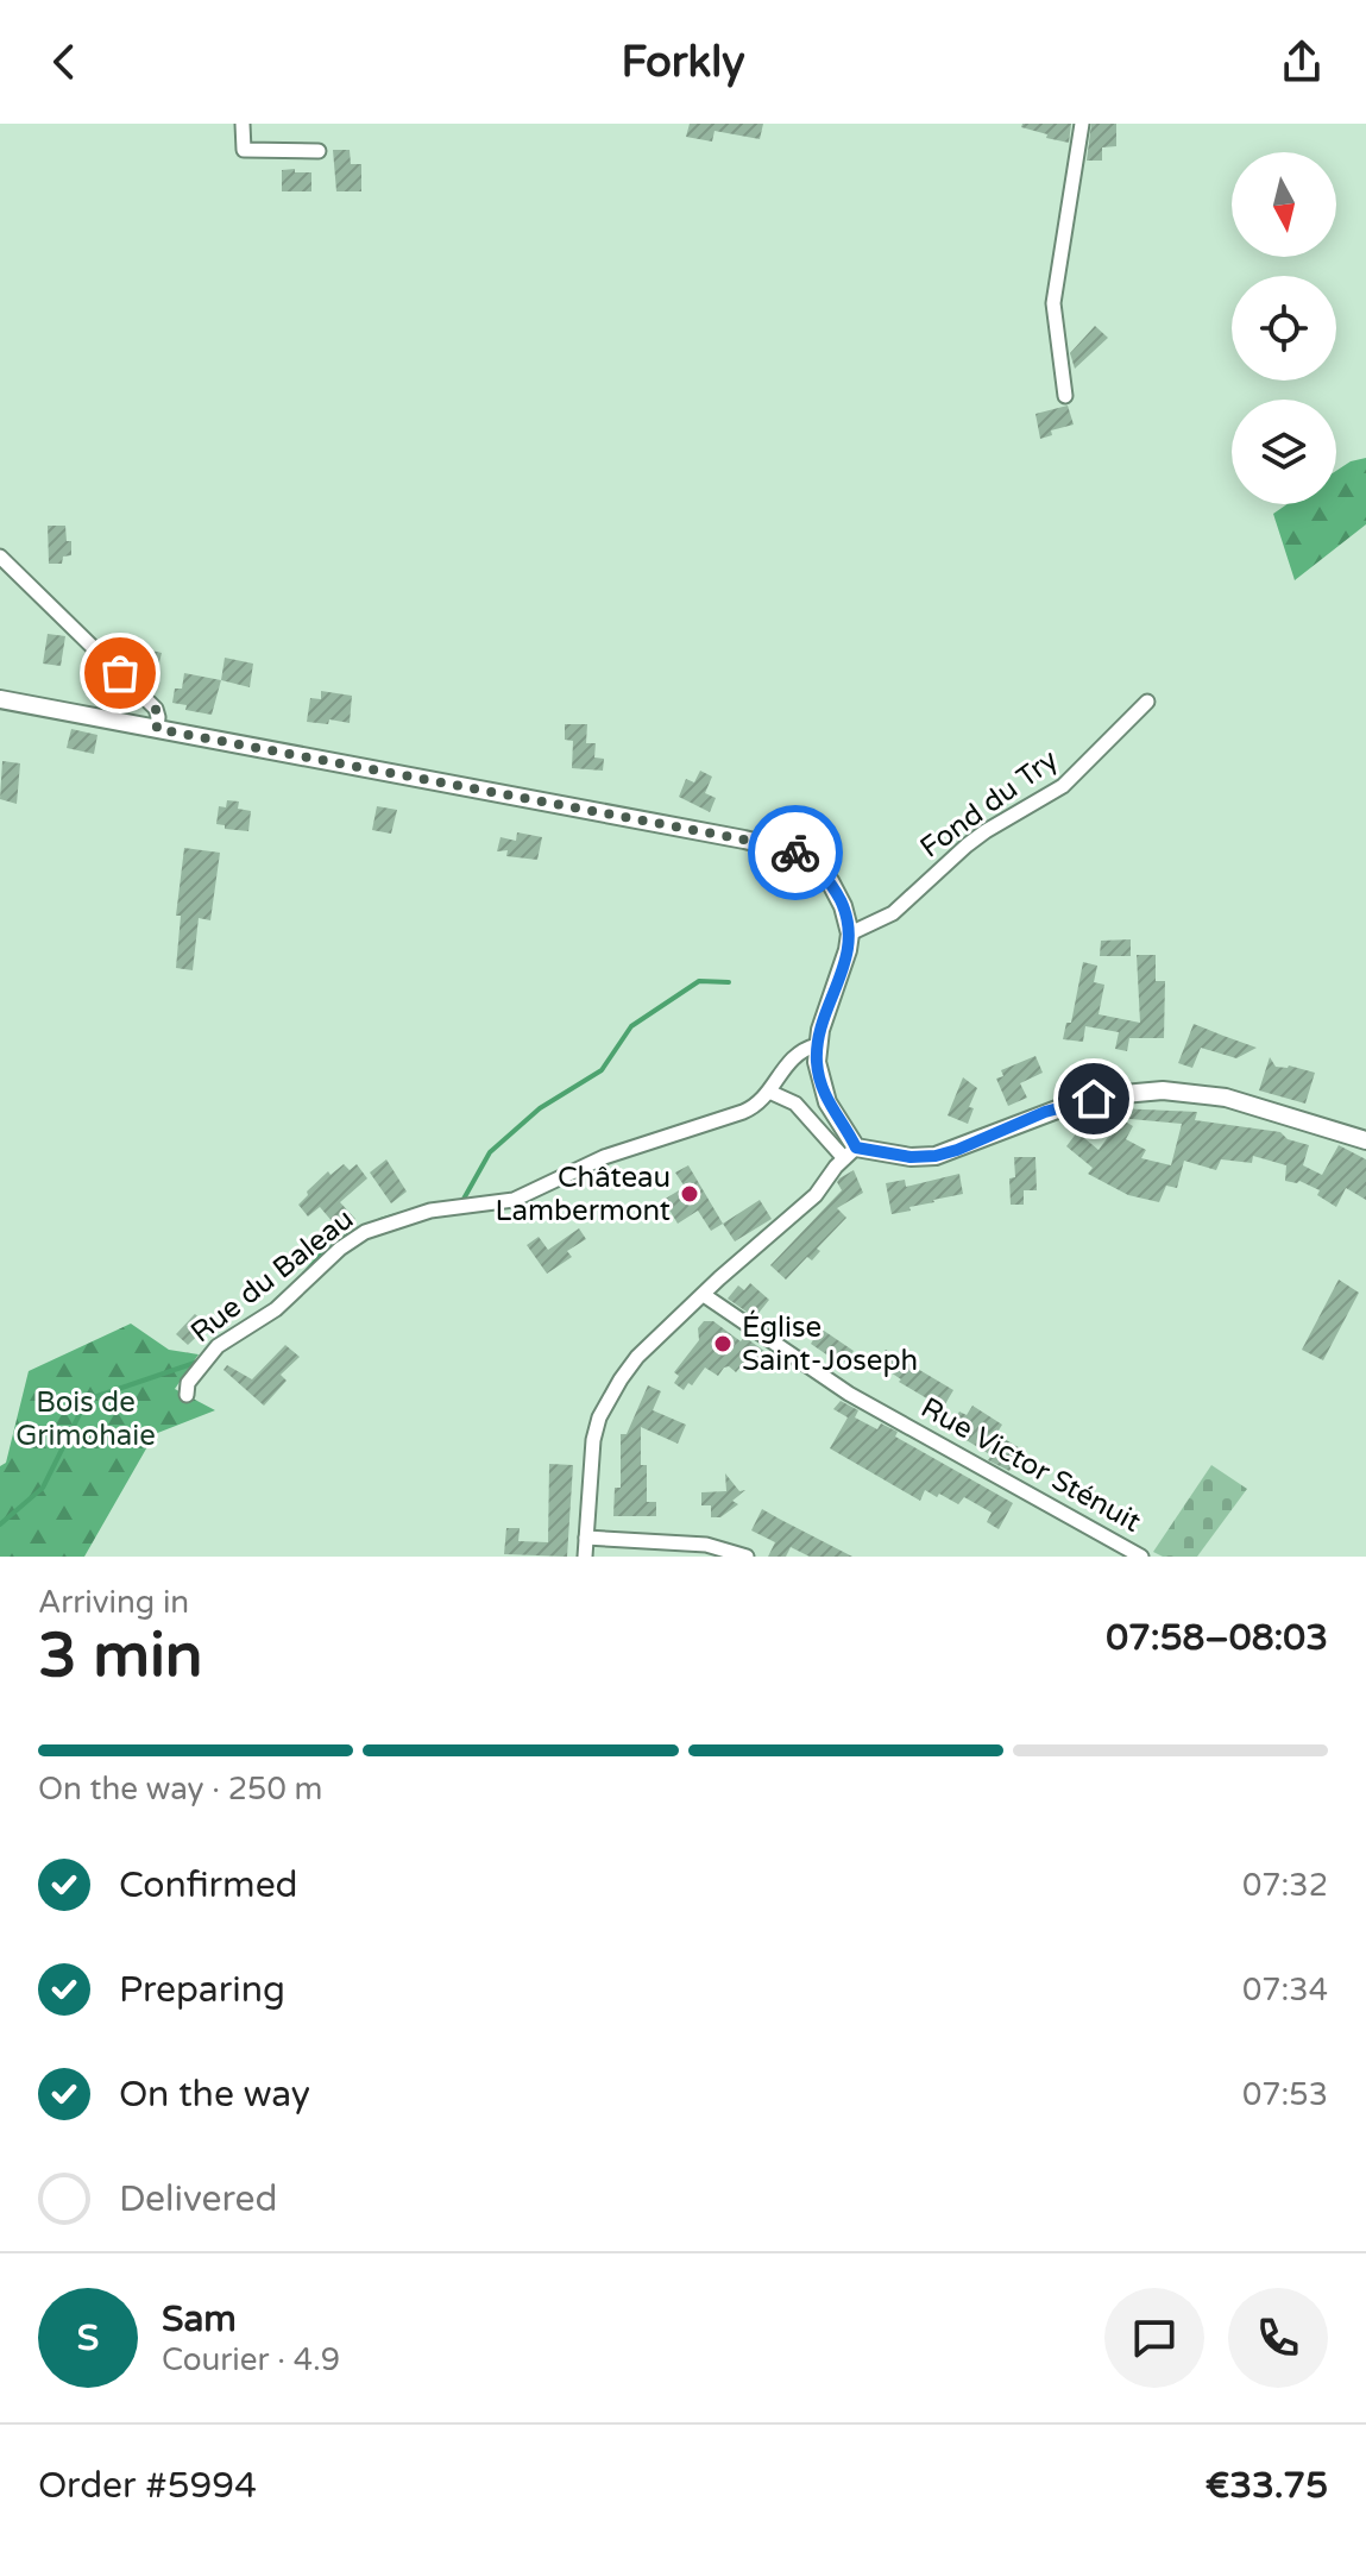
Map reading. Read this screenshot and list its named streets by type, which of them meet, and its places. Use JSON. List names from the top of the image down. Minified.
{"streets":{"street":["Fond du Try","Rue du Baleau","Rue Victor Sténuit"]},"parks":["Bois de Grimohaie"],"places":["Château Lambermont","Église Saint-Joseph"],"north":"bottom","page":{"header":"Forkly","heading":["3 min","Arriving in","07:58–08:03"],"panel":["Sam","Courier · 4.9","Order #5994","€33.75"],"bar":"On the way · 250 m","list":[["Confirmed","07:32"],["Preparing","07:34"],["On the way","07:53"],"Delivered"],"round":"S"}}
